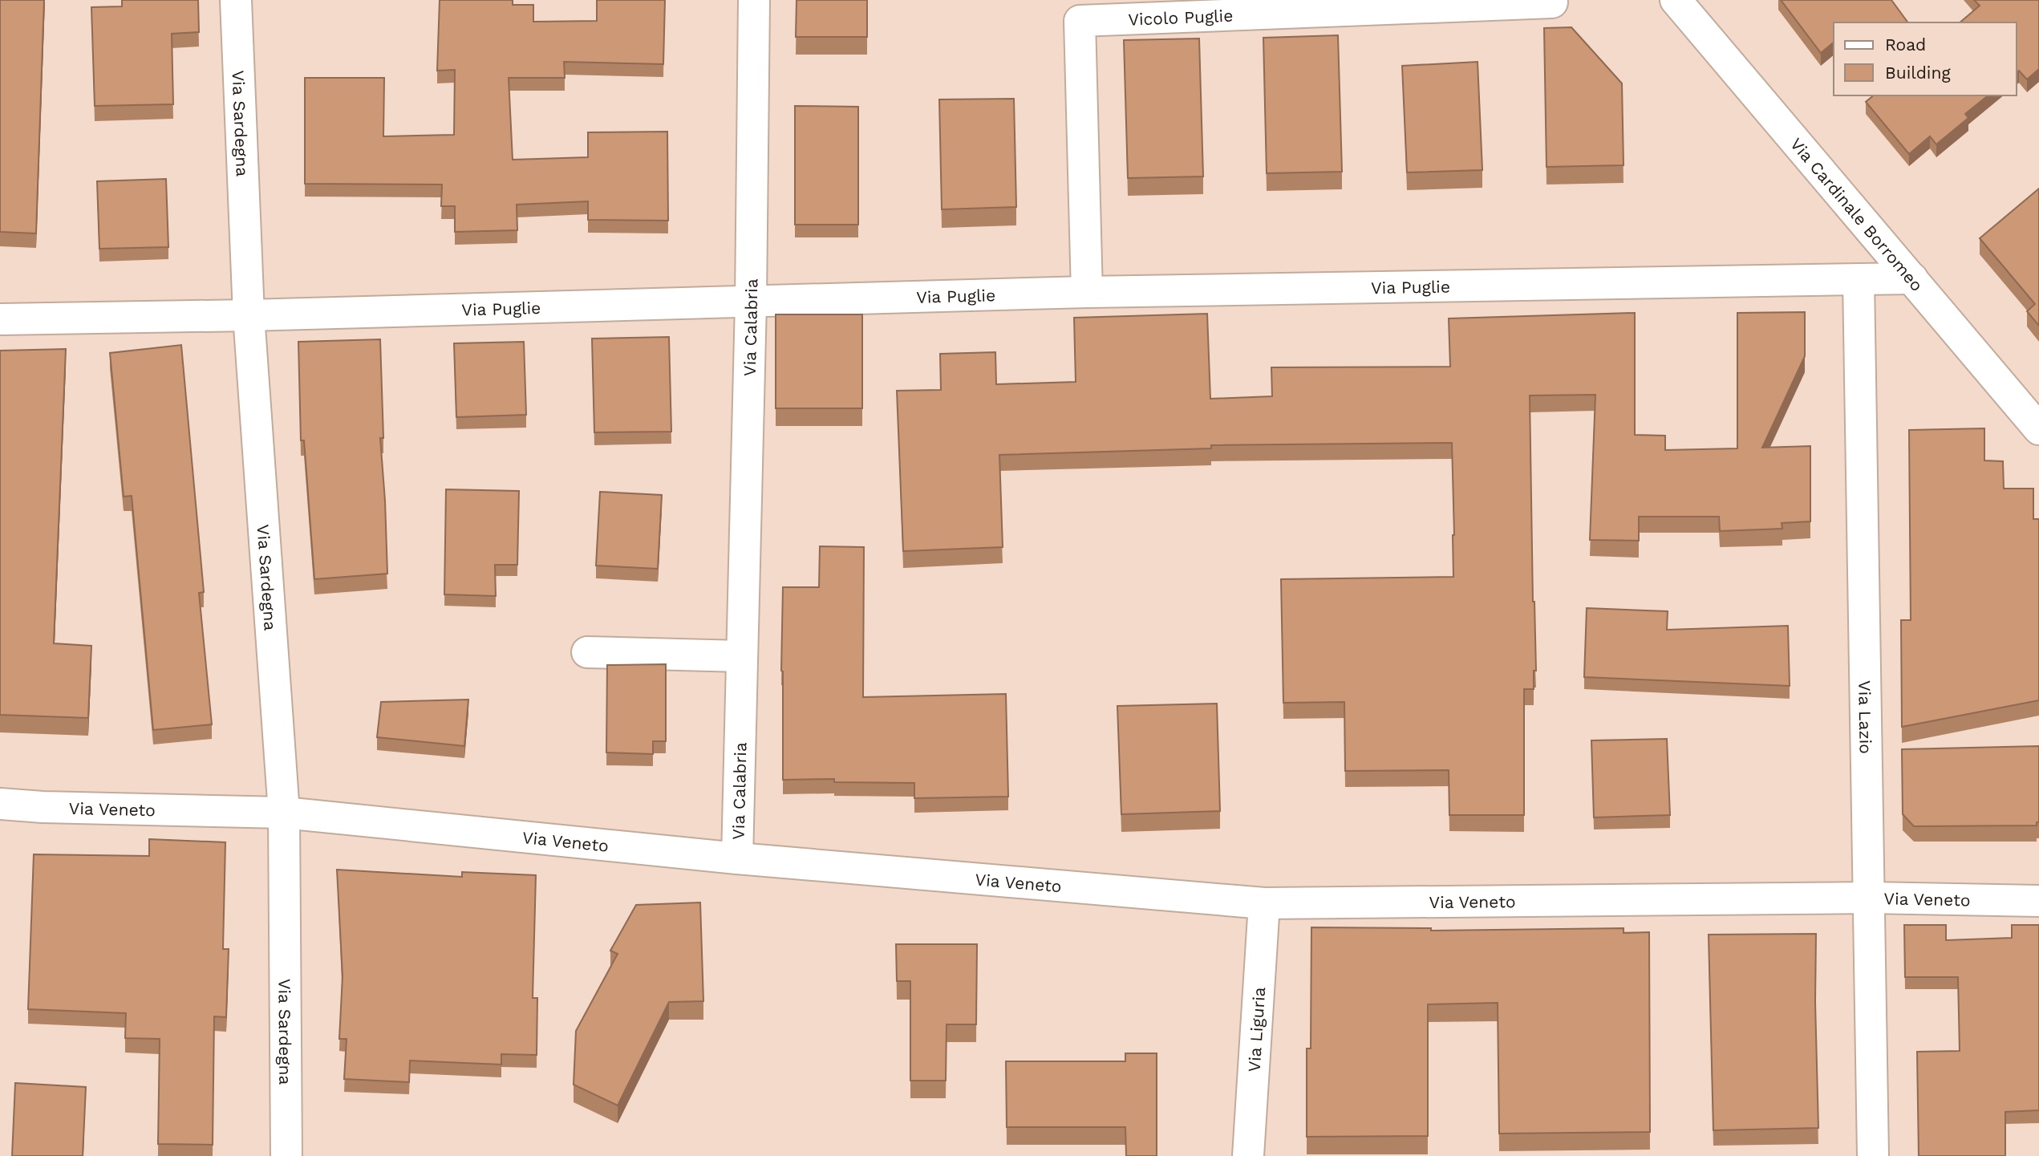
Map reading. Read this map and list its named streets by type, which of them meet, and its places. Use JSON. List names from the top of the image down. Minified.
{"streets":{"street":["Vicolo Puglie","Via Sardegna","Via Cardinale Borromeo","Via Puglie","Via Calabria","Via Lazio","Via Veneto","Via Liguria"]},"crossings":[["Vicolo Puglie","Via Puglie"],["Via Sardegna","Via Puglie"],["Via Sardegna","Via Veneto"],["Via Cardinale Borromeo","Via Puglie"],["Via Puglie","Via Calabria"],["Via Puglie","Via Lazio"],["Via Calabria","Via Veneto"],["Via Lazio","Via Veneto"],["Via Veneto","Via Liguria"]],"legend":["Road","Building"]}
